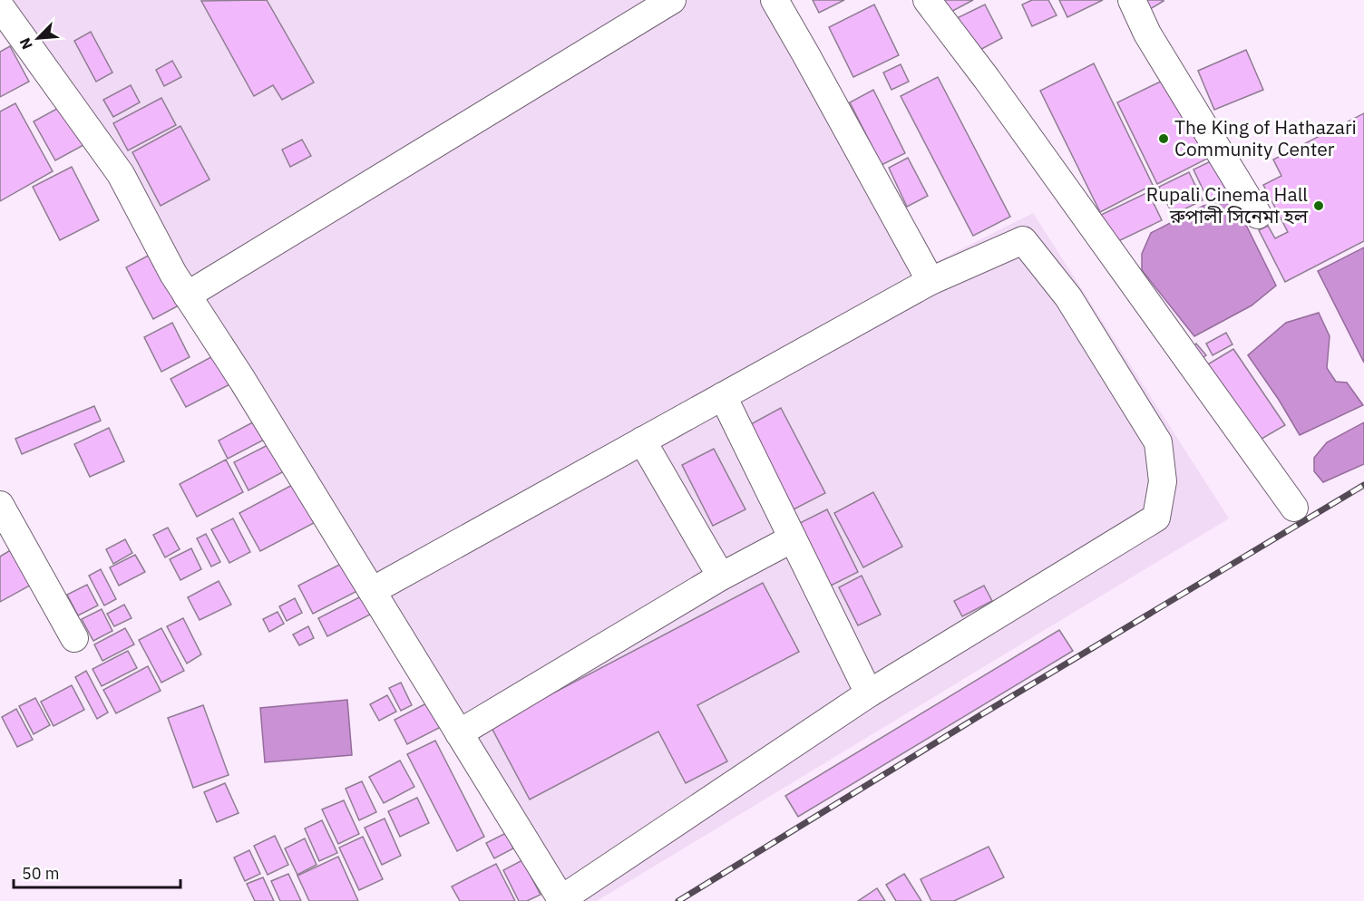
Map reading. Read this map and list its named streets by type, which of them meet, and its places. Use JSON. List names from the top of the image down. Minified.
{"places":["The King of Hathazari Community Center","Rupali Cinema Hall রুপালী সিনেমা হল"],"scale_bar":"50 m","north":"bottom left"}
